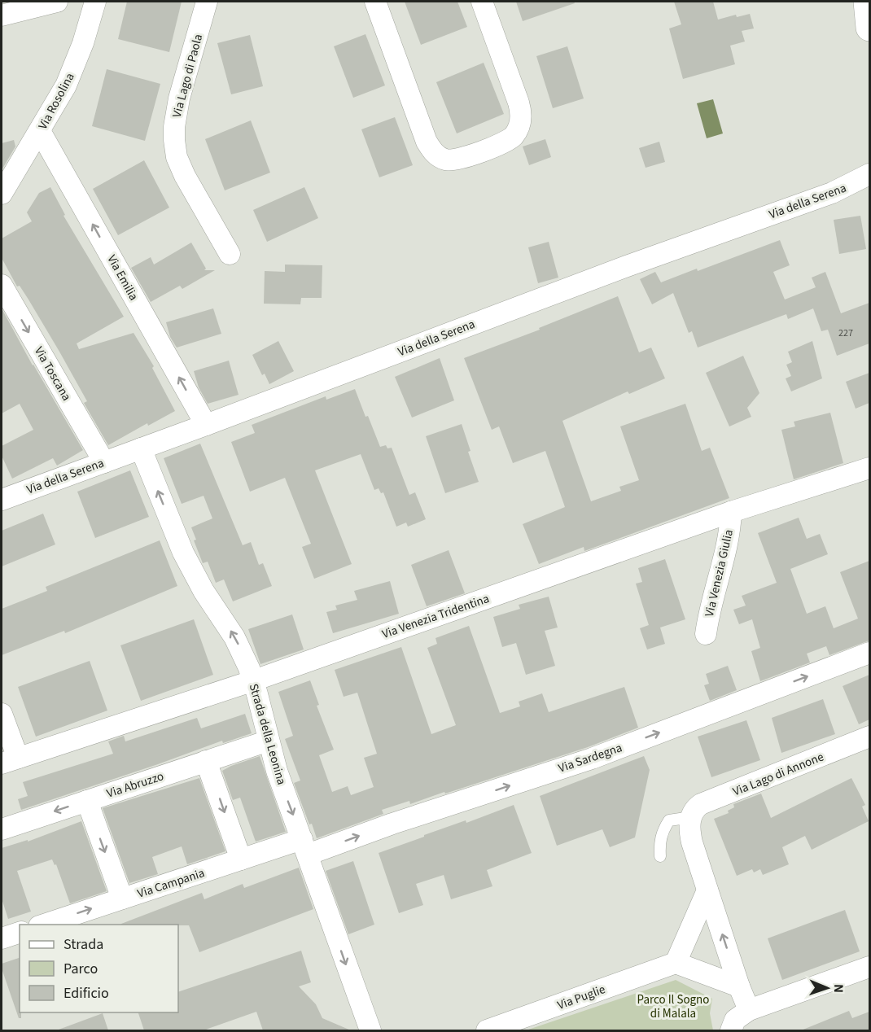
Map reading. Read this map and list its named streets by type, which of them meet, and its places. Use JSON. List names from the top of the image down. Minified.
{"streets":{"street":["Via Lago di Paola","Via Rosolina","Via della Serena","Via Emilia","Via Toscana","Via Venezia Giulia","Via Venezia Tridentina","Strada della Leonina","Via Sardegna","Via Lago di Annone","Via Abruzzo","Via Campania","Via Puglie"]},"crossings":[["Via Rosolina","Via Emilia"],["Via della Serena","Via Emilia"],["Via della Serena","Via Toscana"],["Via della Serena","Strada della Leonina"],["Via Venezia Giulia","Via Venezia Tridentina"],["Via Venezia Tridentina","Strada della Leonina"],["Strada della Leonina","Via Sardegna"],["Strada della Leonina","Via Abruzzo"],["Strada della Leonina","Via Campania"],["Via Sardegna","Via Campania"]],"one_way":["Via Emilia","Via Toscana","Via Sardegna"],"parks":["Parco Il Sogno di Malala"],"house_numbers":["227"],"legend":["Strada","Parco","Edificio"],"north":"right"}
